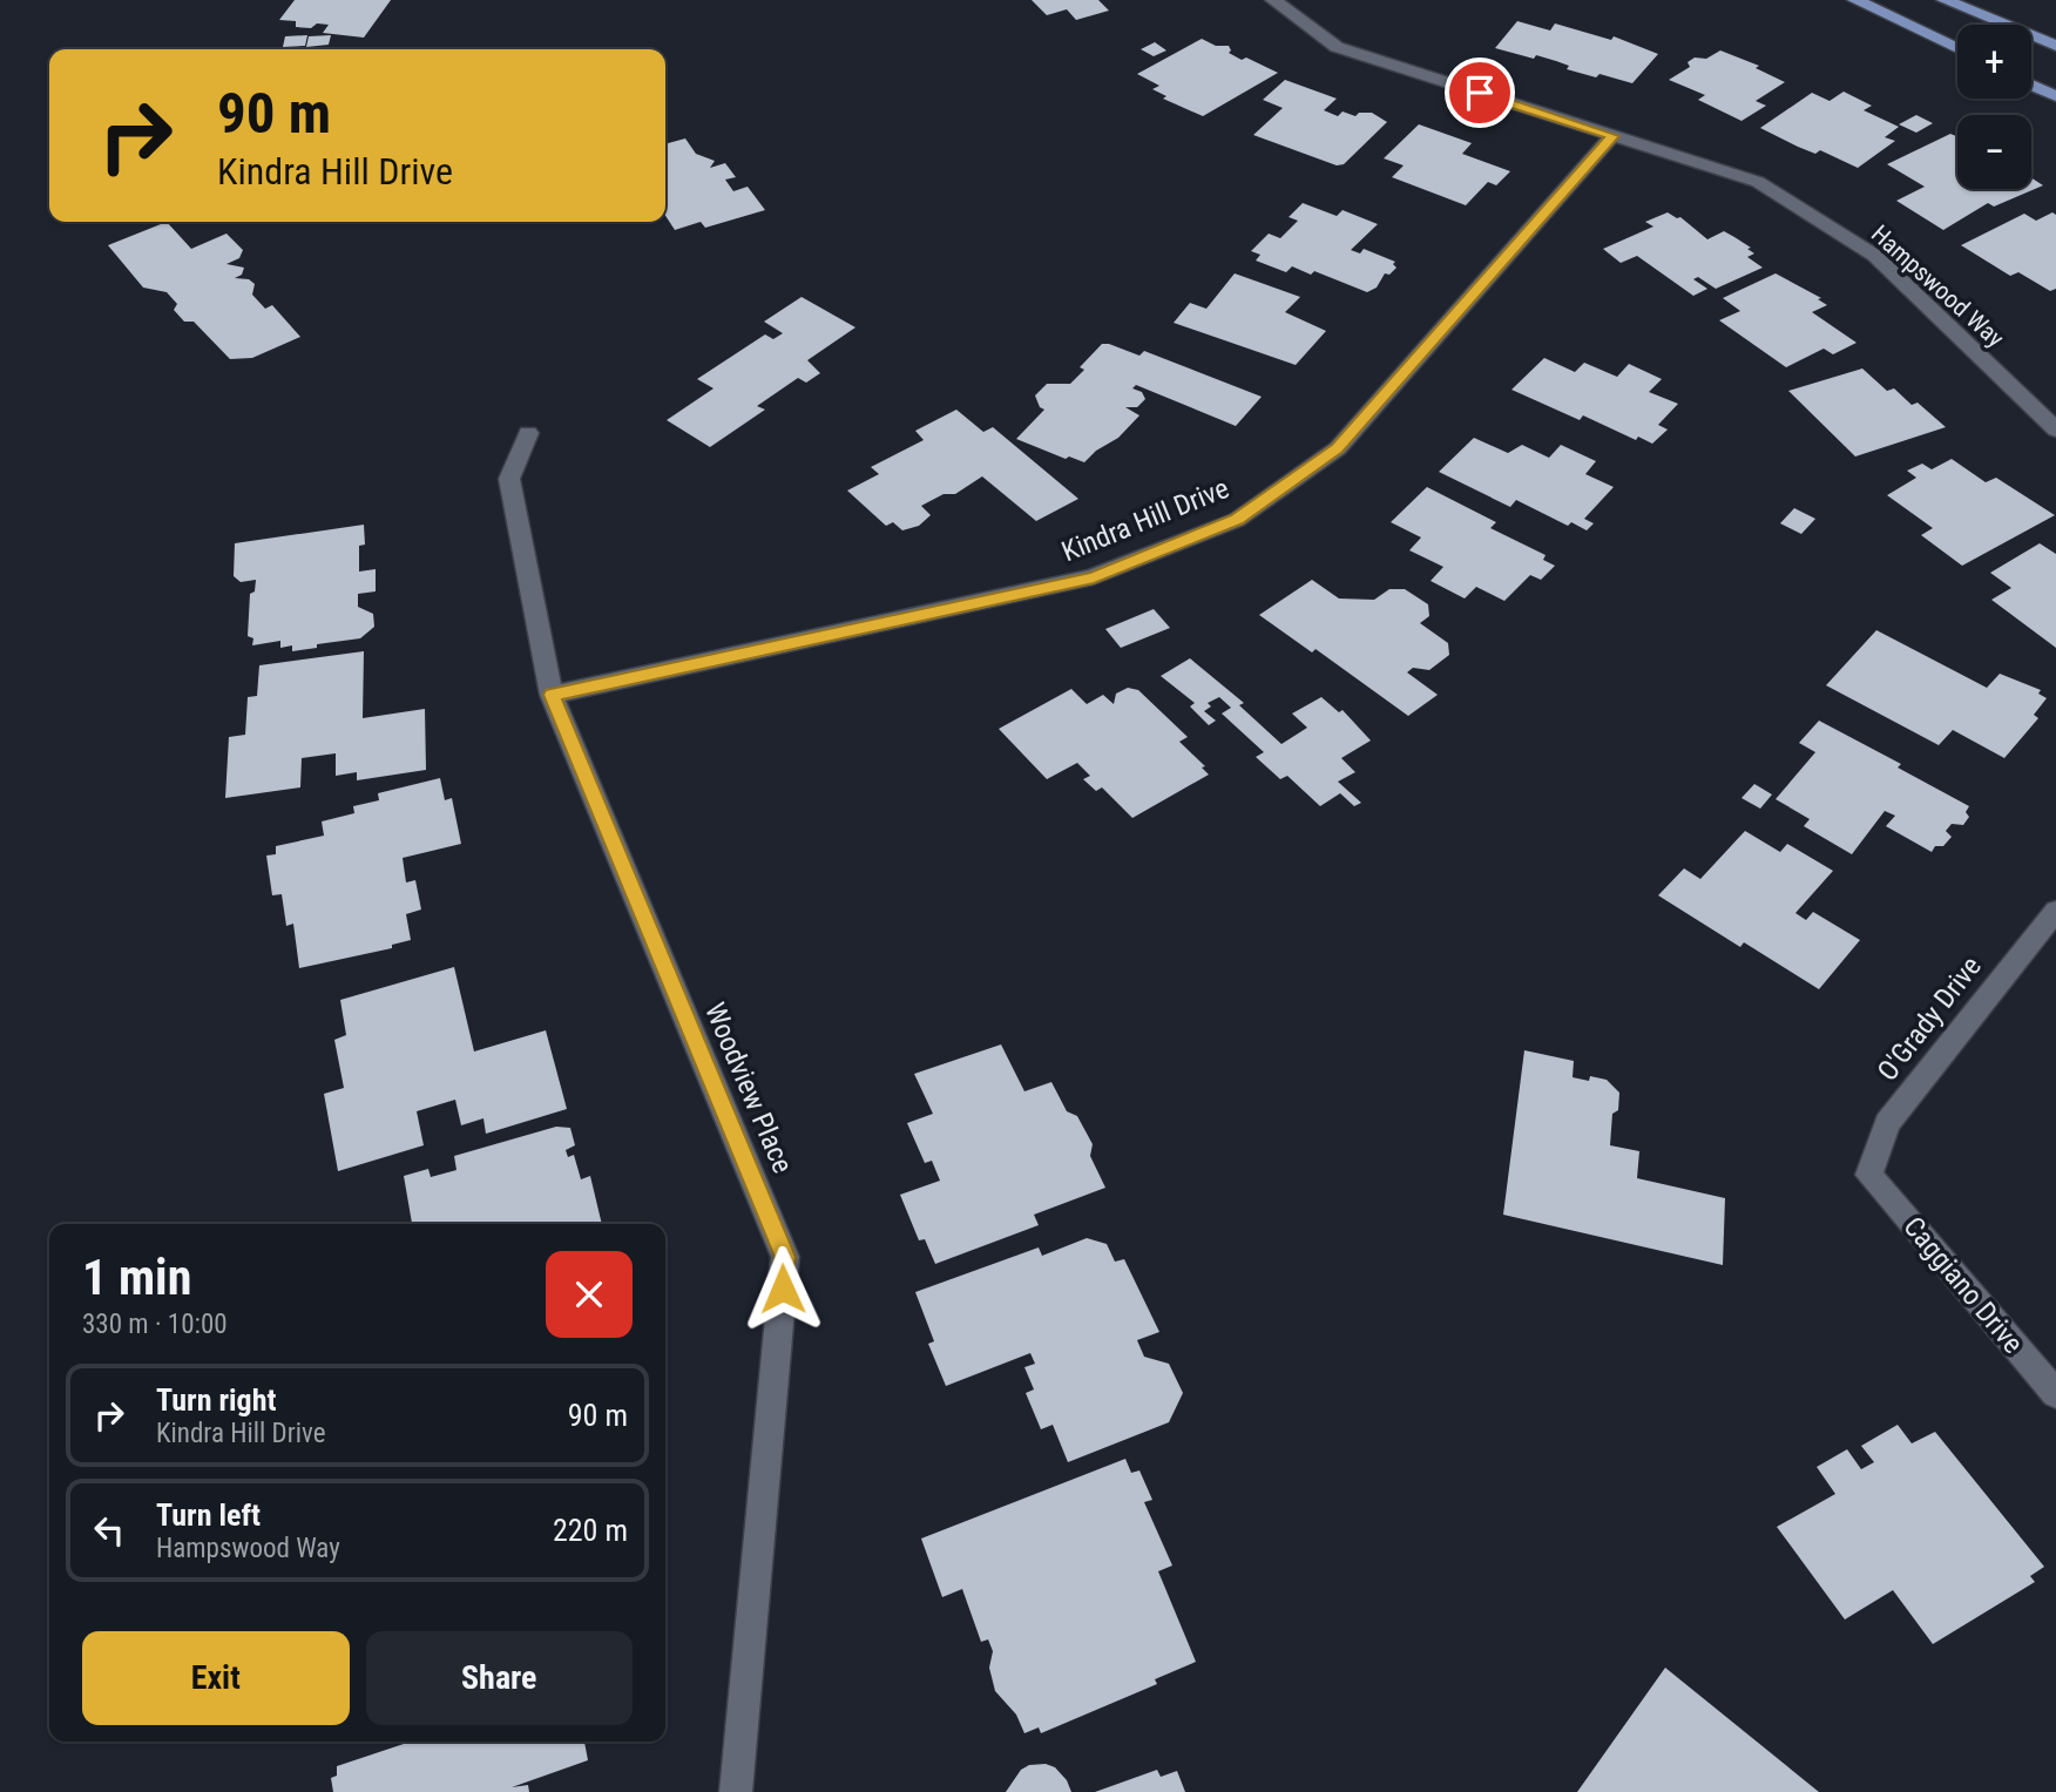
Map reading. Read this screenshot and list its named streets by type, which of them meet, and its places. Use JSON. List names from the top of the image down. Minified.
{"streets":{"street":["Hampswood Way","Kindra Hill Drive","O'Grady Drive","Woodview Place","Caggiano Drive"]},"crossings":[["Hampswood Way","Kindra Hill Drive"],["Kindra Hill Drive","Woodview Place"],["O'Grady Drive","Caggiano Drive"]],"page":{"map_buttons":["+","−"],"turn":["90 m","Kindra Hill Drive"],"heading":["1 min","330 m · 10:00"],"list":[{"name":"Turn right","note":"Kindra Hill Drive","value":"90 m"},{"name":"Turn left","note":"Hampswood Way","value":"220 m"}],"buttons":["Exit","Share"]}}
